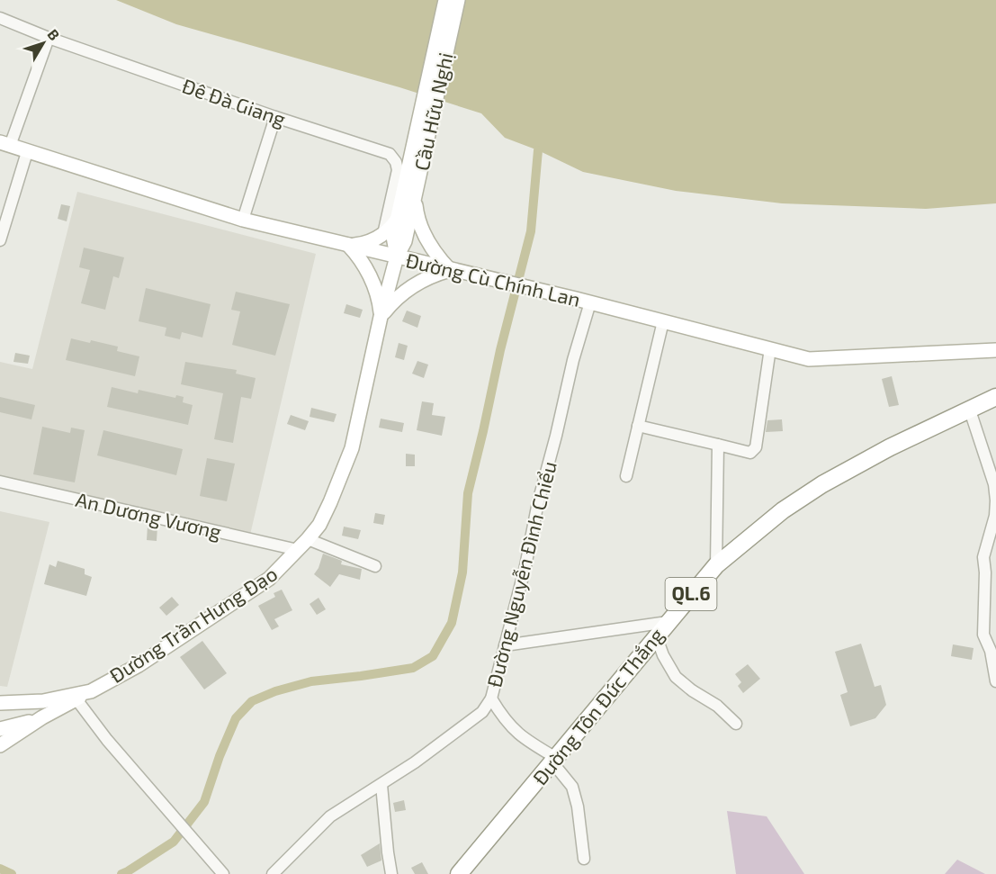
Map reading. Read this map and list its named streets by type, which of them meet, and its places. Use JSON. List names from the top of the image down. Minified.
{"streets":{"highway":["QL.6","Đường Tôn Đức Thắng"],"main road":["Cầu Hữu Nghị","Đường Cù Chính Lan","Đường Trần Hưng Đạo"],"street":["Đê Đà Giang","An Dương Vương","Đường Nguyễn Đình Chiểu"]},"crossings":[["Cầu Hữu Nghị","Đường Trần Hưng Đạo"],["Đường Cù Chính Lan","Đường Nguyễn Đình Chiểu"],["Đường Cù Chính Lan","Đường Trần Hưng Đạo"],["An Dương Vương","Đường Trần Hưng Đạo"]],"north":"top right"}
